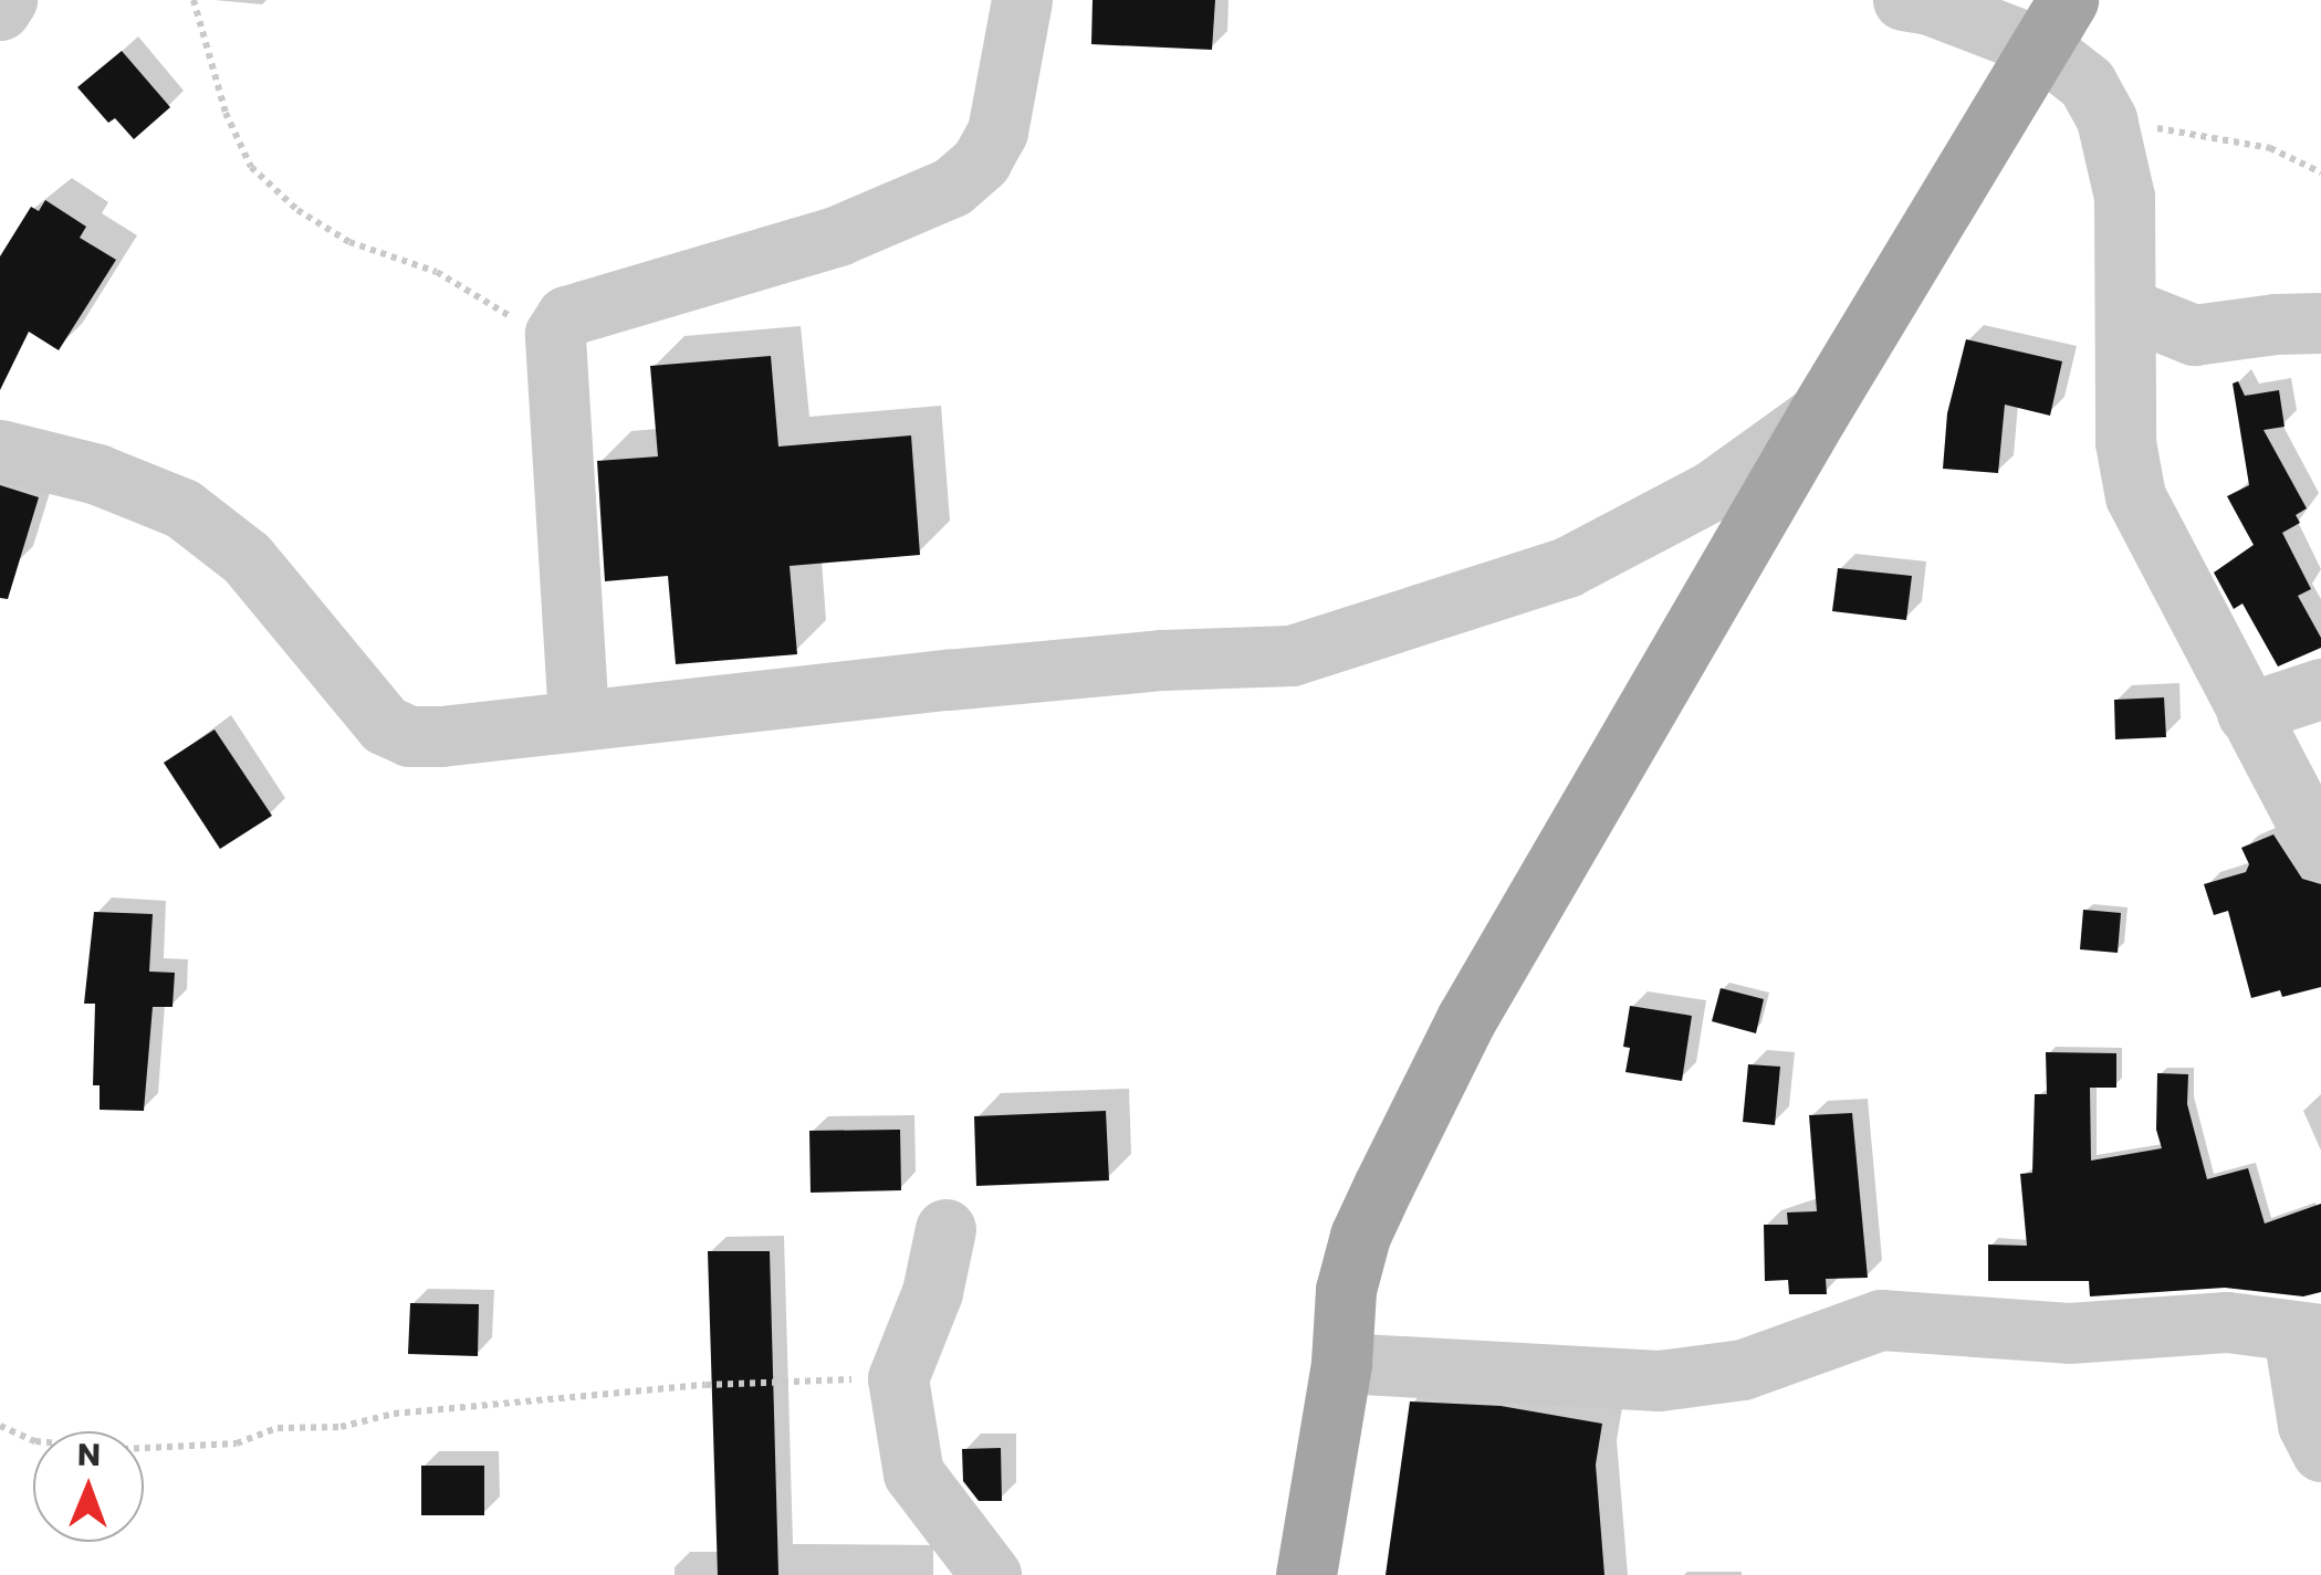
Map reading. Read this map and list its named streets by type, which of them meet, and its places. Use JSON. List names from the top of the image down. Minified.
{"north":"top"}
